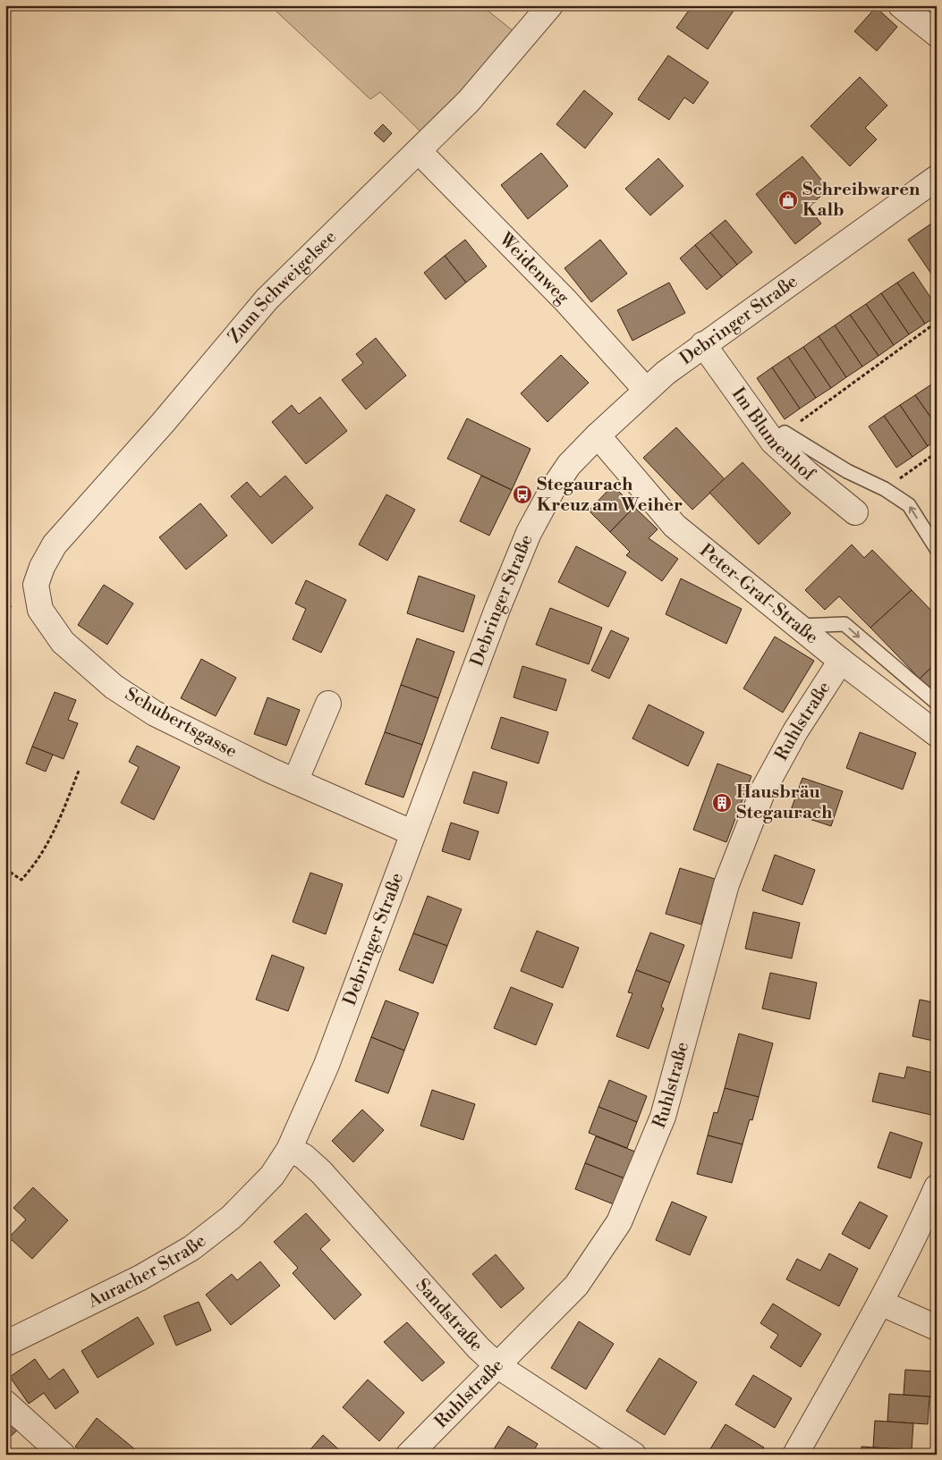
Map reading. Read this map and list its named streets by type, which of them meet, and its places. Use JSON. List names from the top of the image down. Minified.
{"streets":{"street":["Weidenweg","Zum Schweigelsee","Debringer Straße","Im Blumenhof","Peter-Graf-Straße","Ruhlstraße","Schubertsgasse","Auracher Straße","Sandstraße"]},"crossings":[["Weidenweg","Zum Schweigelsee"],["Weidenweg","Debringer Straße"],["Zum Schweigelsee","Schubertsgasse"],["Debringer Straße","Im Blumenhof"],["Debringer Straße","Peter-Graf-Straße"],["Debringer Straße","Schubertsgasse"],["Debringer Straße","Auracher Straße"],["Debringer Straße","Sandstraße"],["Peter-Graf-Straße","Ruhlstraße"],["Ruhlstraße","Sandstraße"]],"places":{"shop":["Schreibwaren Kalb"],"bus stop":["Stegaurach Kreuz am Weiher"],"building":["Hausbräu Stegaurach"]}}
